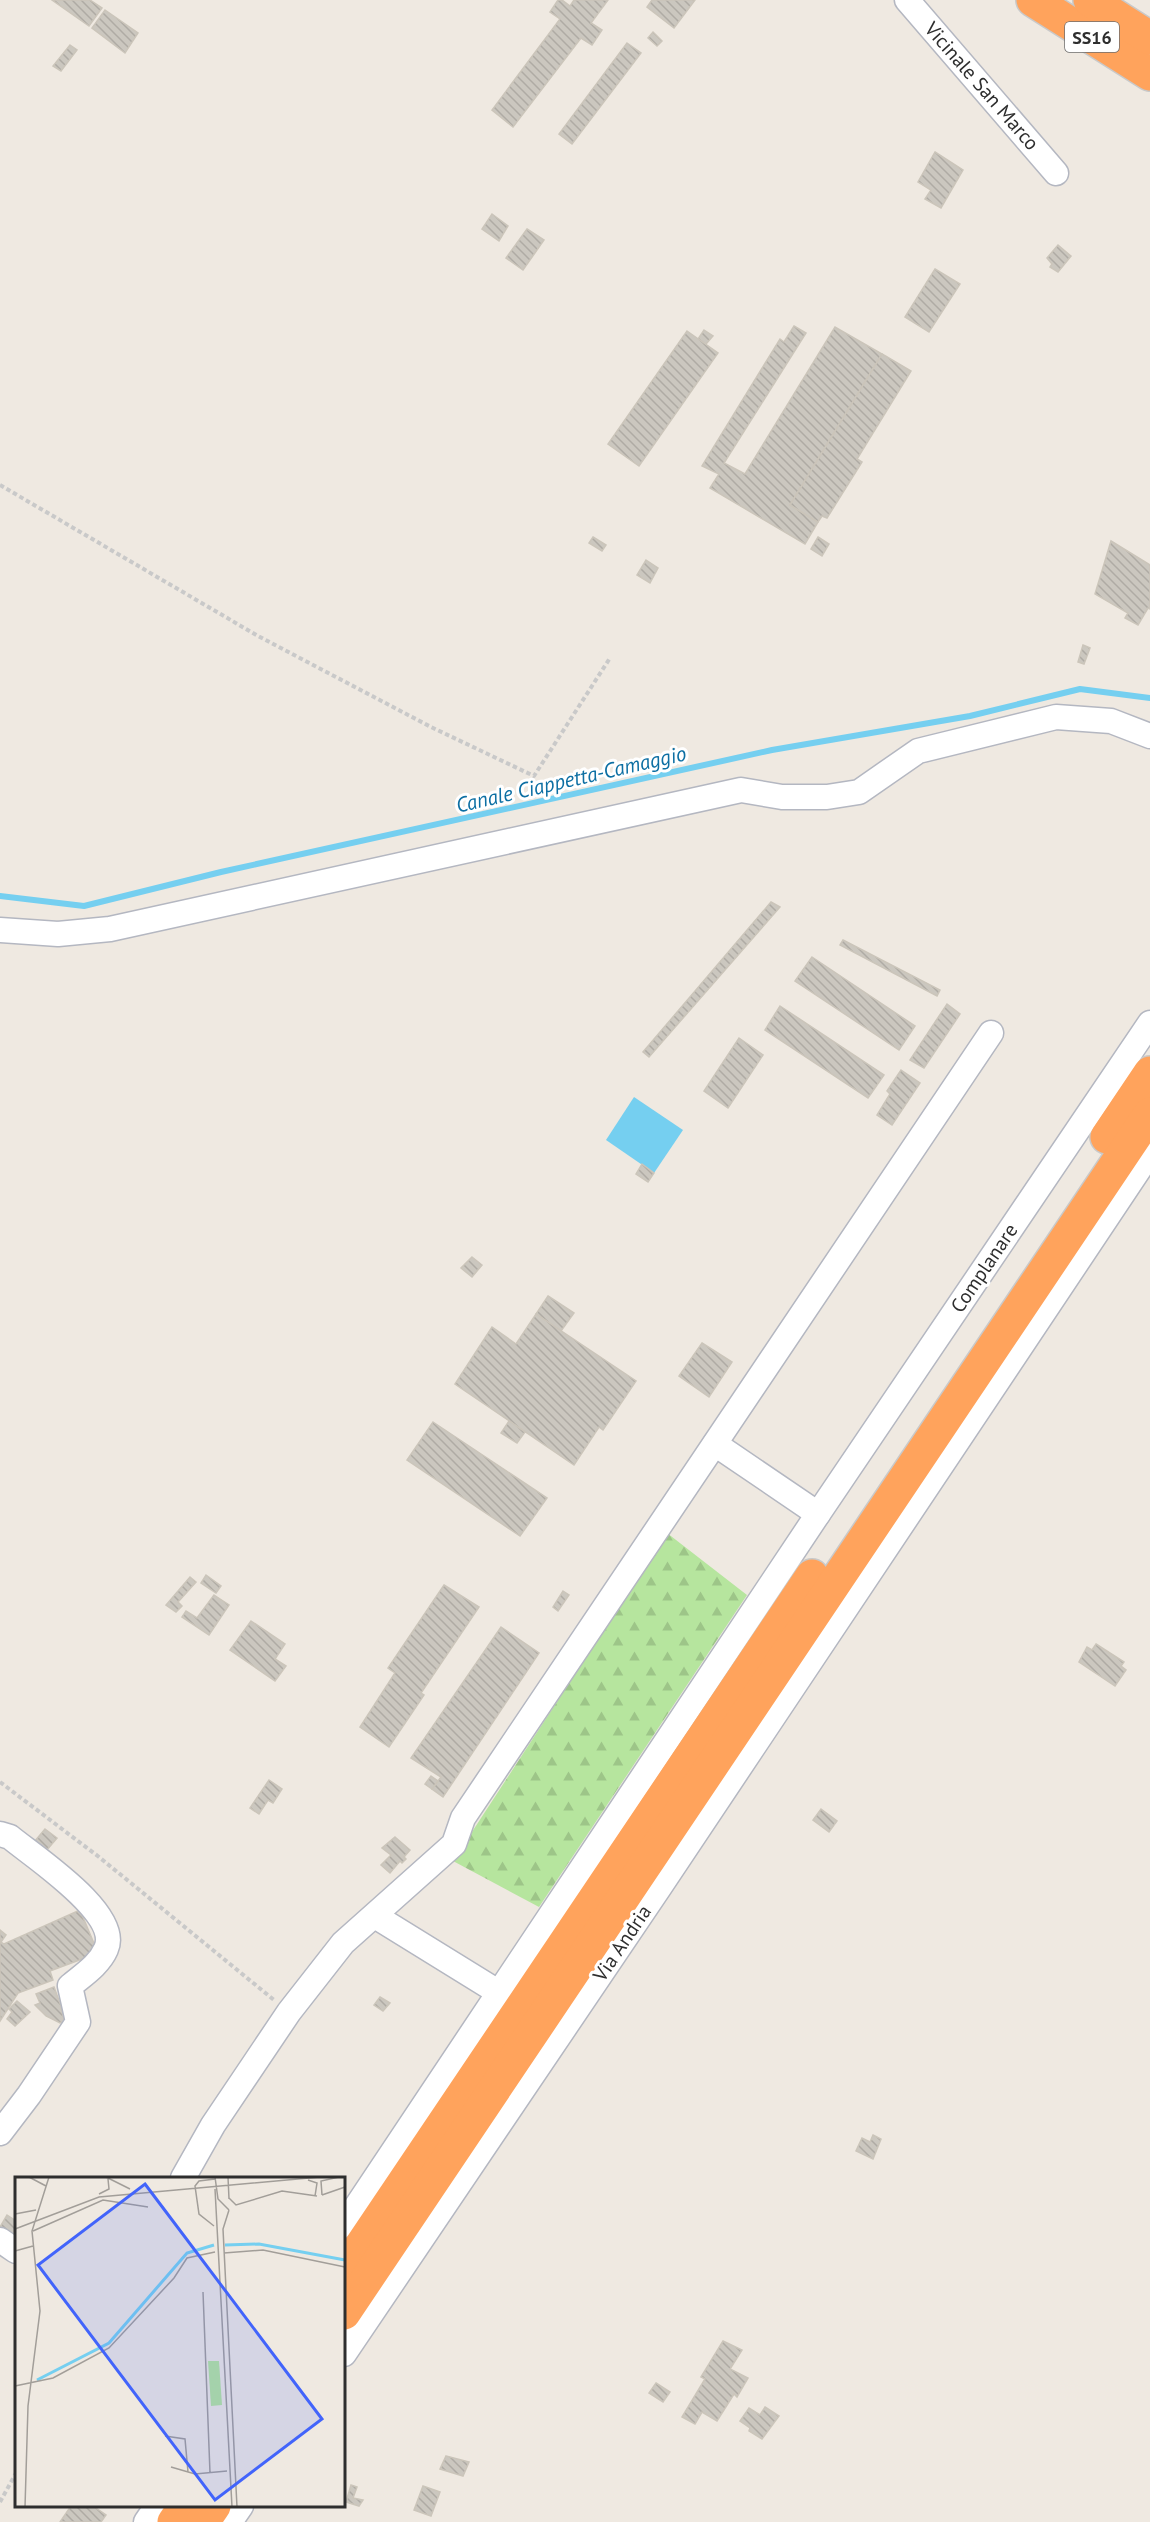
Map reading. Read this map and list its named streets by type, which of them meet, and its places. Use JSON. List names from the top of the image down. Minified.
{"streets":{"highway":["SS16"],"street":["Vicinale San Marco","Complanare","Via Andria"]},"water":["Canale Ciappetta-Camaggio"]}
